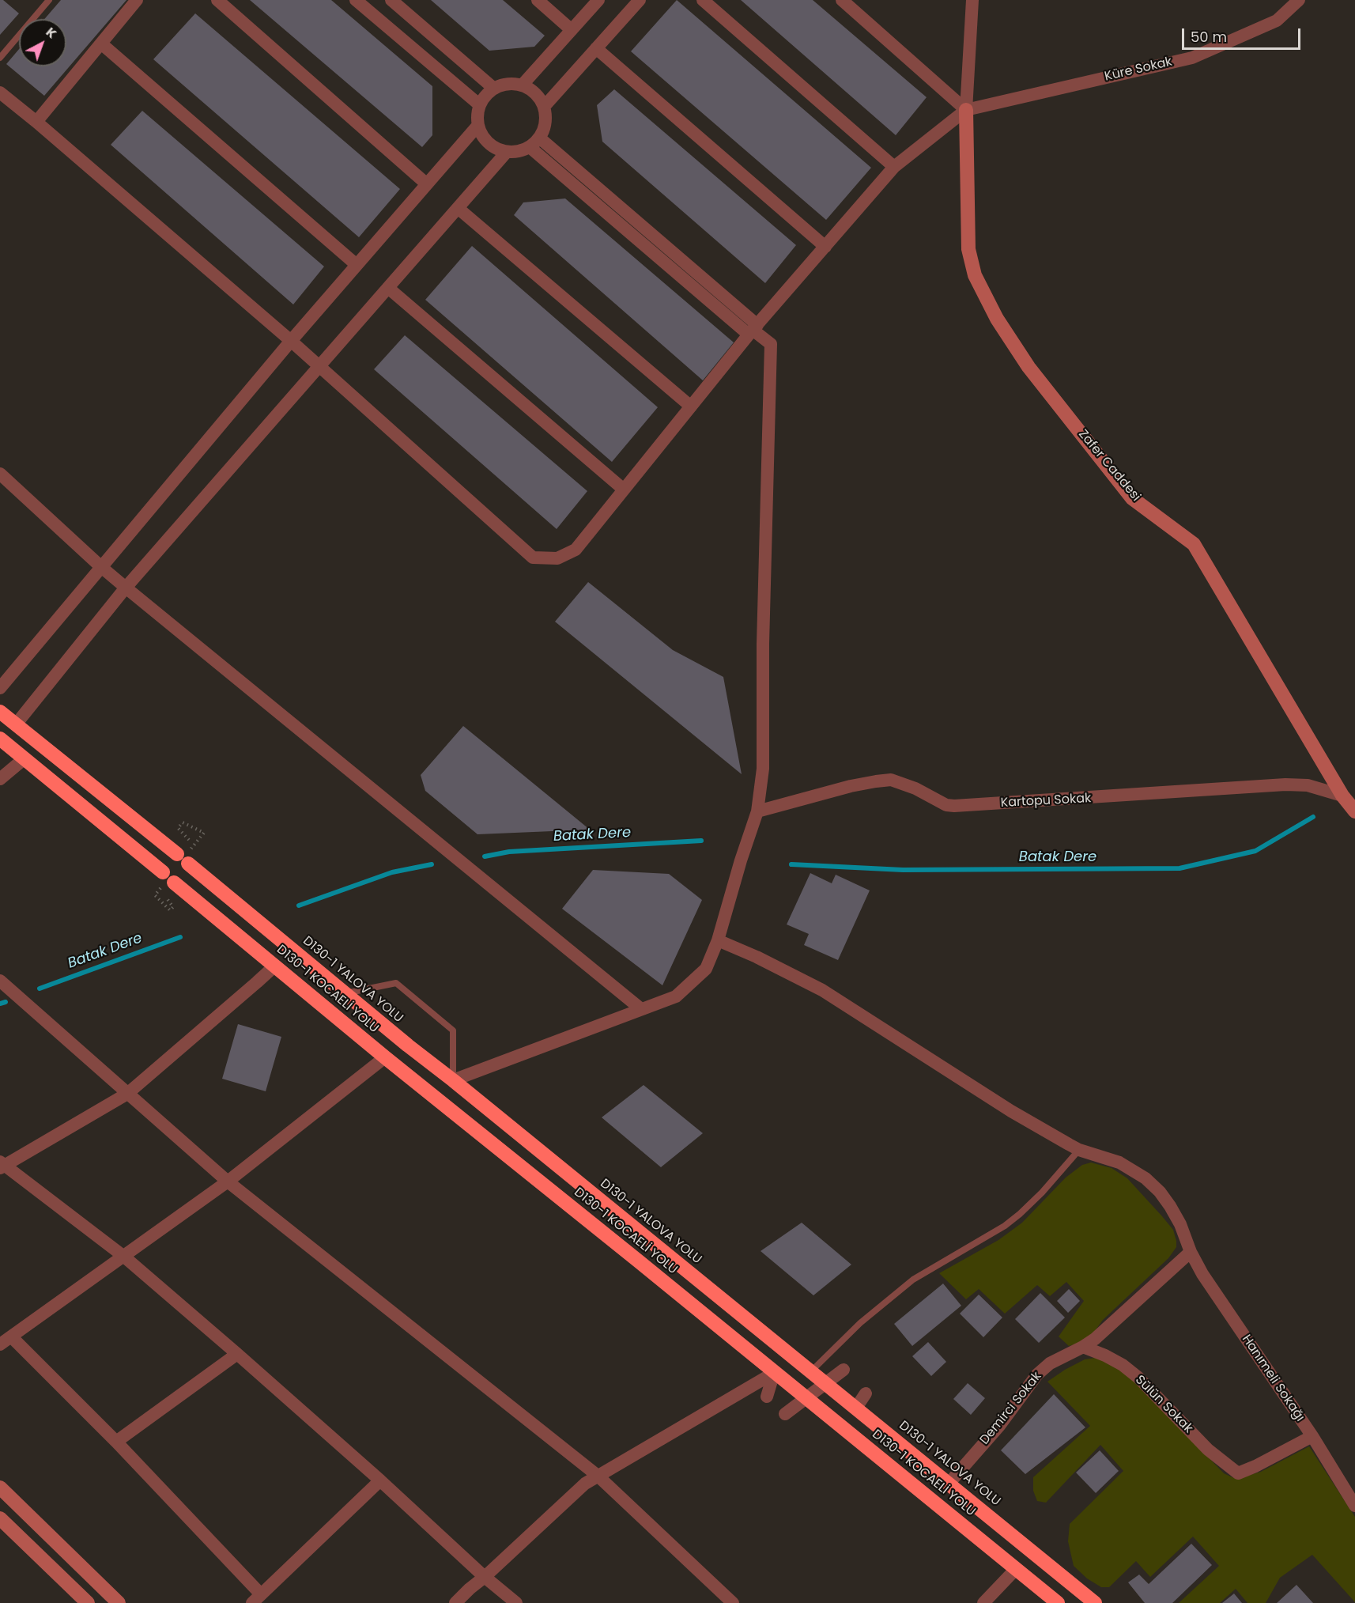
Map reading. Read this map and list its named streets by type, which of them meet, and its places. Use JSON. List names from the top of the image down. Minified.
{"streets":{"highway":["D130-1 YALOVA YOLU","D130-1 KOCAELİ YOLU"],"street":["Küre Sokak","Zafer Caddesi","Kartopu Sokak","Hanımeli Sokağı","Sülün Sokak","Demirci Sokak"]},"crossings":[["Küre Sokak","Zafer Caddesi"],["Zafer Caddesi","Kartopu Sokak"],["D130-1 YALOVA YOLU","Demirci Sokak"],["Hanımeli Sokağı","Sülün Sokak"],["Hanımeli Sokağı","Demirci Sokak"],["Sülün Sokak","Demirci Sokak"]],"water":["Batak Dere"],"scale_bar":"50 m","north":"top right"}
